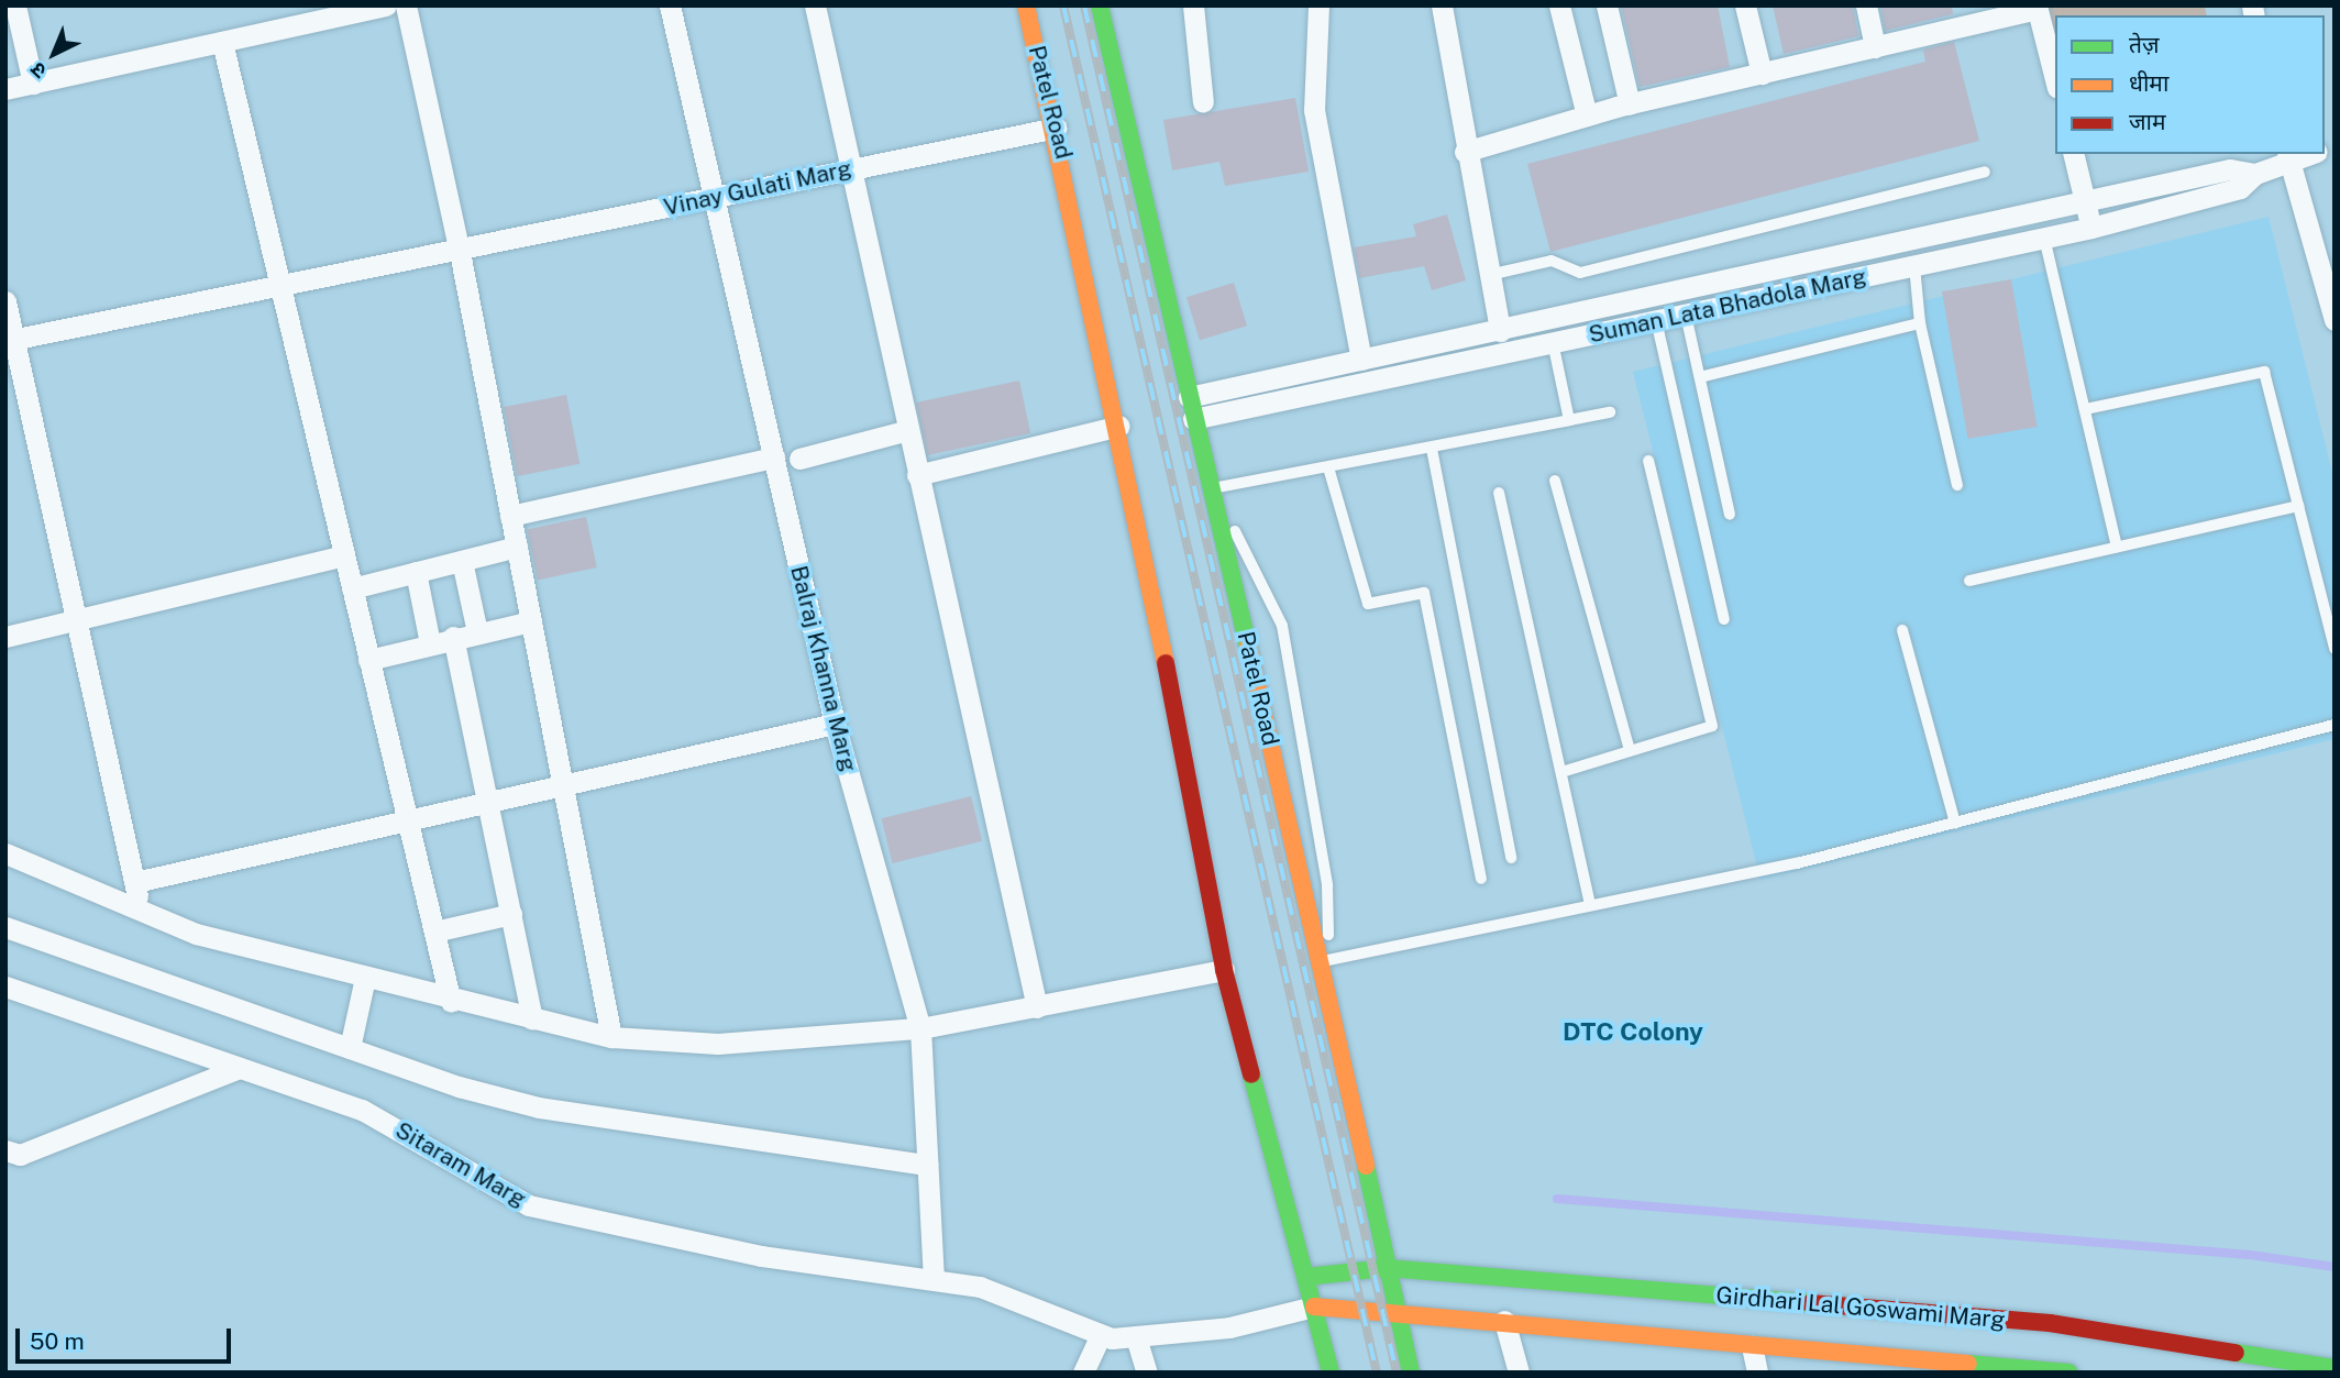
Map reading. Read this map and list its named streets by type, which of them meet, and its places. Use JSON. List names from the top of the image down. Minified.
{"streets":{"main road":["Patel Road","Girdhari Lal Goswami Marg"],"street":["Vinay Gulati Marg","Suman Lata Bhadola Marg","Balraj Khanna Marg","Sitaram Marg"]},"crossings":[["Patel Road","Vinay Gulati Marg"],["Patel Road","Suman Lata Bhadola Marg"],["Patel Road","Sitaram Marg"],["Patel Road","Girdhari Lal Goswami Marg"],["Vinay Gulati Marg","Balraj Khanna Marg"],["Balraj Khanna Marg","Sitaram Marg"],["Sitaram Marg","Girdhari Lal Goswami Marg"]],"districts":["DTC Colony"],"legend":["तेज़","धीमा","जाम"],"scale_bar":"50 m","north":"bottom left"}
